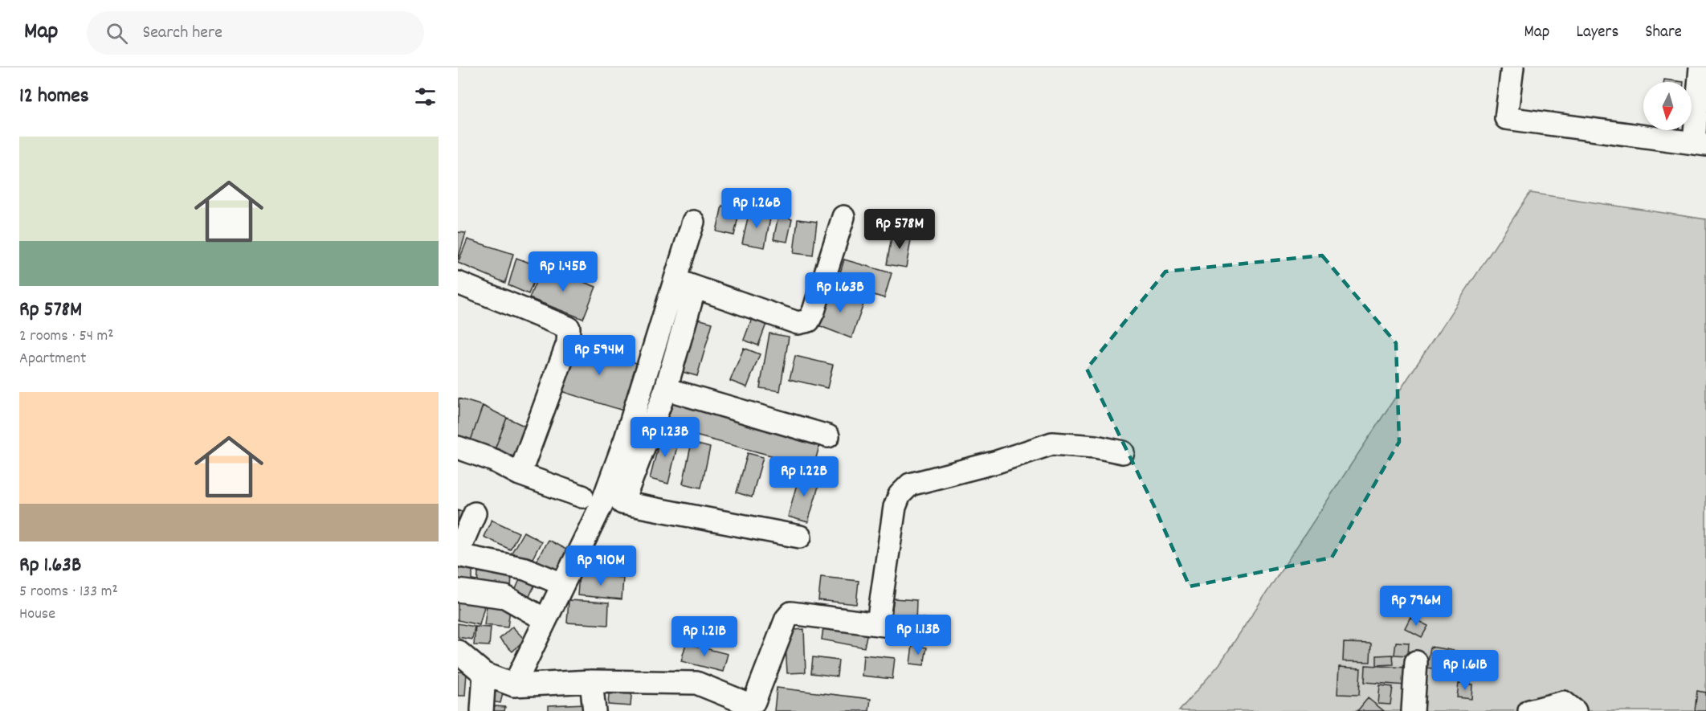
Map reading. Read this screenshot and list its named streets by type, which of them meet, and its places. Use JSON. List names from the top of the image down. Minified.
{"north":"bottom","page":{"header":"Map","search":"Search here","nav":["Map","Layers","Share"],"heading":"12 homes","list":[{"name":"Rp 578M","note":"2 rooms · 54 m² · Apartment"},{"name":"Rp 1.63B","note":"5 rooms · 133 m² · House"}],"price":["Rp 1.26B","Rp 578M","Rp 1.45B","Rp 1.63B","Rp 594M","Rp 1.23B","Rp 1.22B","Rp 910M","Rp 796M","Rp 1.13B","Rp 1.21B","Rp 1.61B"]}}
